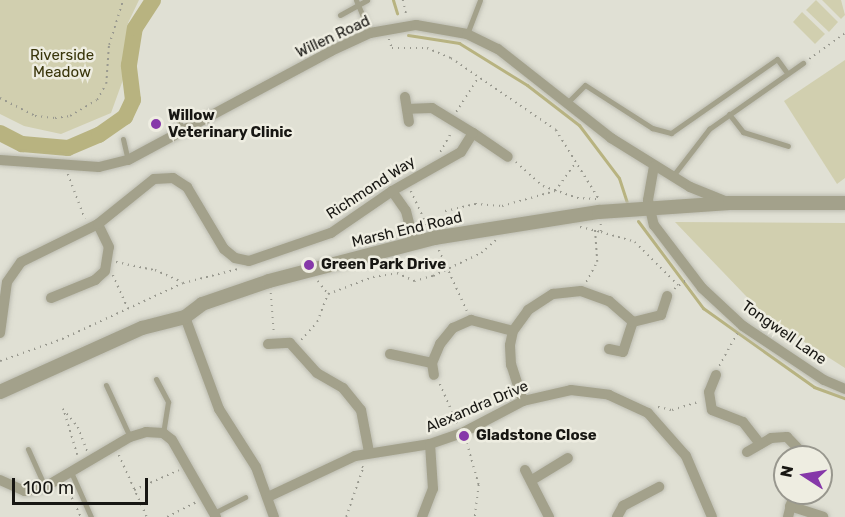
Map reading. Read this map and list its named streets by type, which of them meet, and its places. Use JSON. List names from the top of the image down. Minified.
{"streets":{"street":["Willen Road","Richmond Way","Marsh End Road","Tongwell Lane","Alexandra Drive"]},"crossings":[["Willen Road","Marsh End Road"],["Marsh End Road","Tongwell Lane"]],"parks":["Riverside Meadow"],"places":["Willow Veterinary Clinic","Green Park Drive","Gladstone Close"],"scale_bar":"100 m","north":"left"}
